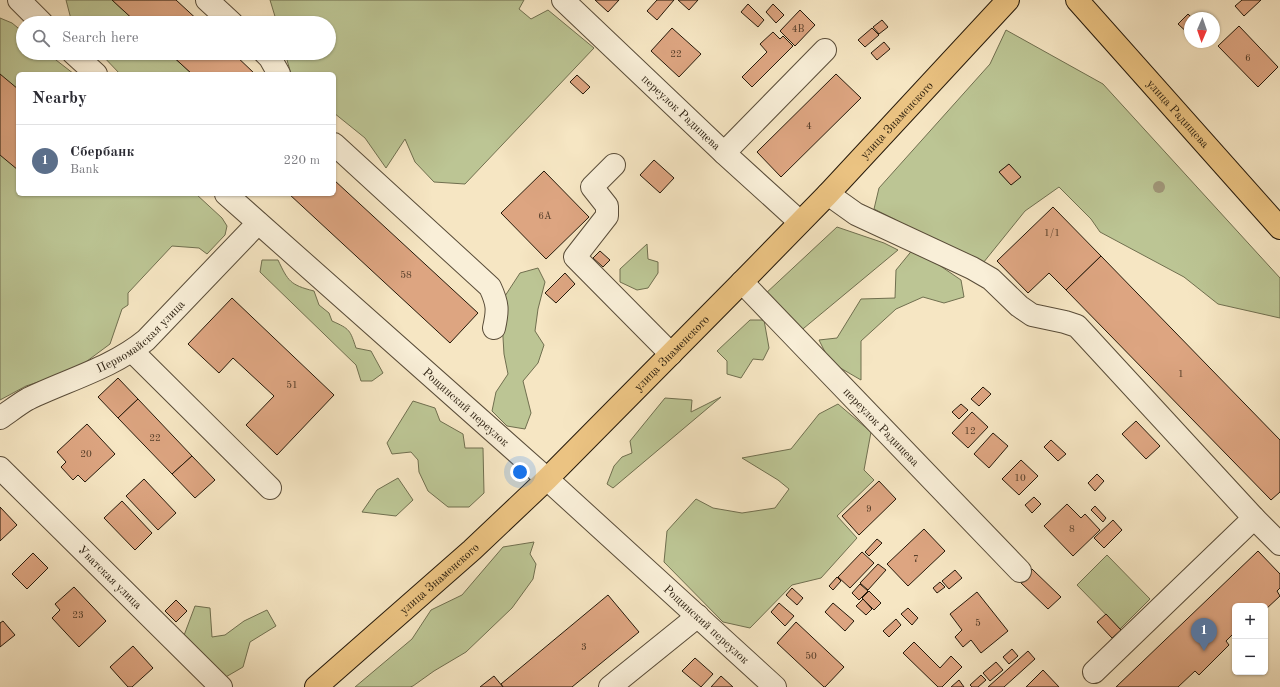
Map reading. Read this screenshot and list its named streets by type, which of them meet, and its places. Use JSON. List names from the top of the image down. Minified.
{"streets":{"main road":["улица Радищева","улица Знаменского"],"street":["переулок Радищева","Первомайская улица","Рощинский переулок","Уватская улица"]},"crossings":[["переулок Радищева","улица Знаменского"],["улица Знаменского","Рощинский переулок"],["Первомайская улица","Рощинский переулок"]],"house_numbers":["4В","22","6","4","6А","1/1","58","1","51","12","22","20","10","9","8","7","23","5","3","50"],"north":"bottom","page":{"search":"Search here","heading":"Nearby","list":[{"mark":"1","name":"Сбербанк","note":"Bank","value":"220 m"}],"map_buttons":["+","−"],"pins":"1"}}
